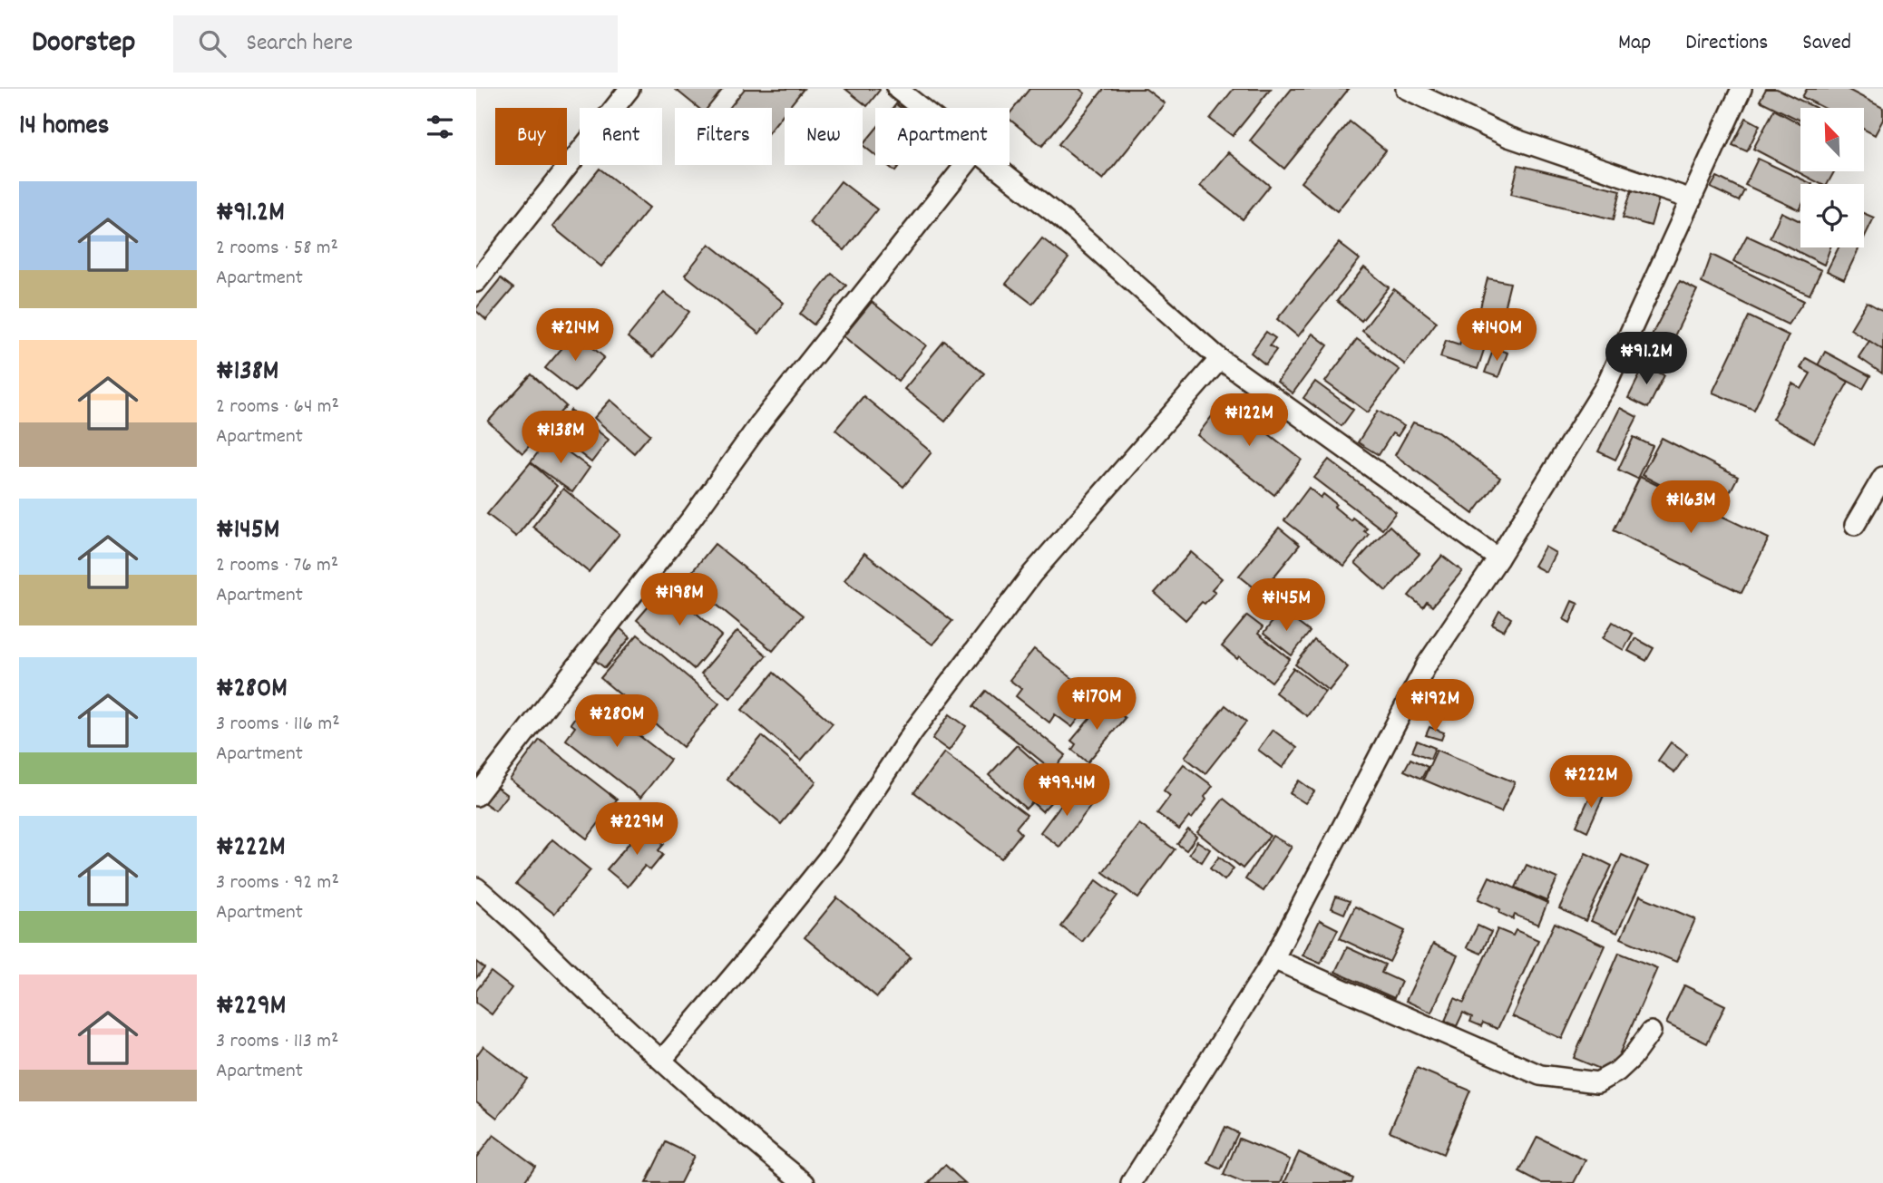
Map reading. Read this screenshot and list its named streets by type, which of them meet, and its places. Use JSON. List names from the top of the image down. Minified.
{"north":"top left","page":{"header":"Doorstep","search":"Search here","nav":["Map","Directions","Saved"],"heading":"14 homes","chip":["Buy","Rent","Filters","New","Apartment"],"list":[{"name":"₦91.2M","note":"2 rooms · 58 m² · Apartment"},{"name":"₦138M","note":"2 rooms · 64 m² · Apartment"},{"name":"₦145M","note":"2 rooms · 76 m² · Apartment"},{"name":"₦280M","note":"3 rooms · 116 m² · Apartment"},{"name":"₦222M","note":"3 rooms · 92 m² · Apartment"},{"name":"₦229M","note":"3 rooms · 113 m² · Apartment"}],"price":["₦214M","₦140M","₦91.2M","₦122M","₦138M","₦163M","₦198M","₦145M","₦170M","₦192M","₦280M","₦222M","₦99.4M","₦229M"]}}
